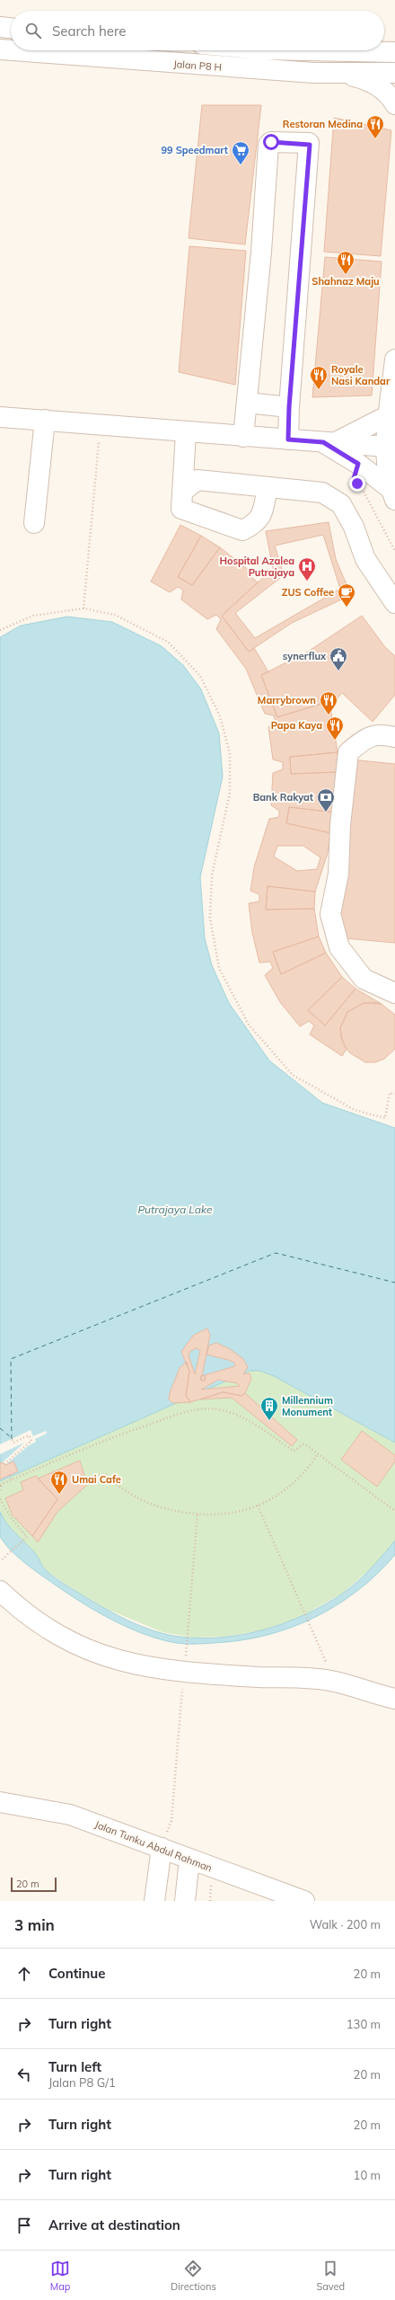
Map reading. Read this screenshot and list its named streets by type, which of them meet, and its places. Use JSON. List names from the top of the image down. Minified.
{"streets":{"street":["Jalan P8 H","Jalan Tunku Abdul Rahman"]},"water":["Putrajaya Lake"],"places":{"restaurant":["Restoran Medina","Shahnaz Maju","Royale Nasi Kandar","Marrybrown","Papa Kaya","Umai Cafe"],"supermarket":["99 Speedmart"],"hospital":["Hospital Azalea Putrajaya"],"cafe":["ZUS Coffee"],"public building":["synerflux"],"bank":["Bank Rakyat"],"building":["Millennium Monument"]},"scale_bar":"20 m","page":{"search":"Search here","scale":"20 m","heading":["3 min","Walk · 200 m"],"list":[["Continue","20 m"],["Turn right","130 m"],["Turn left","Jalan P8 G/1","20 m"],["Turn right","20 m"],["Turn right","10 m"],"Arrive at destination"],"nav":["Map","Directions","Saved"]}}
